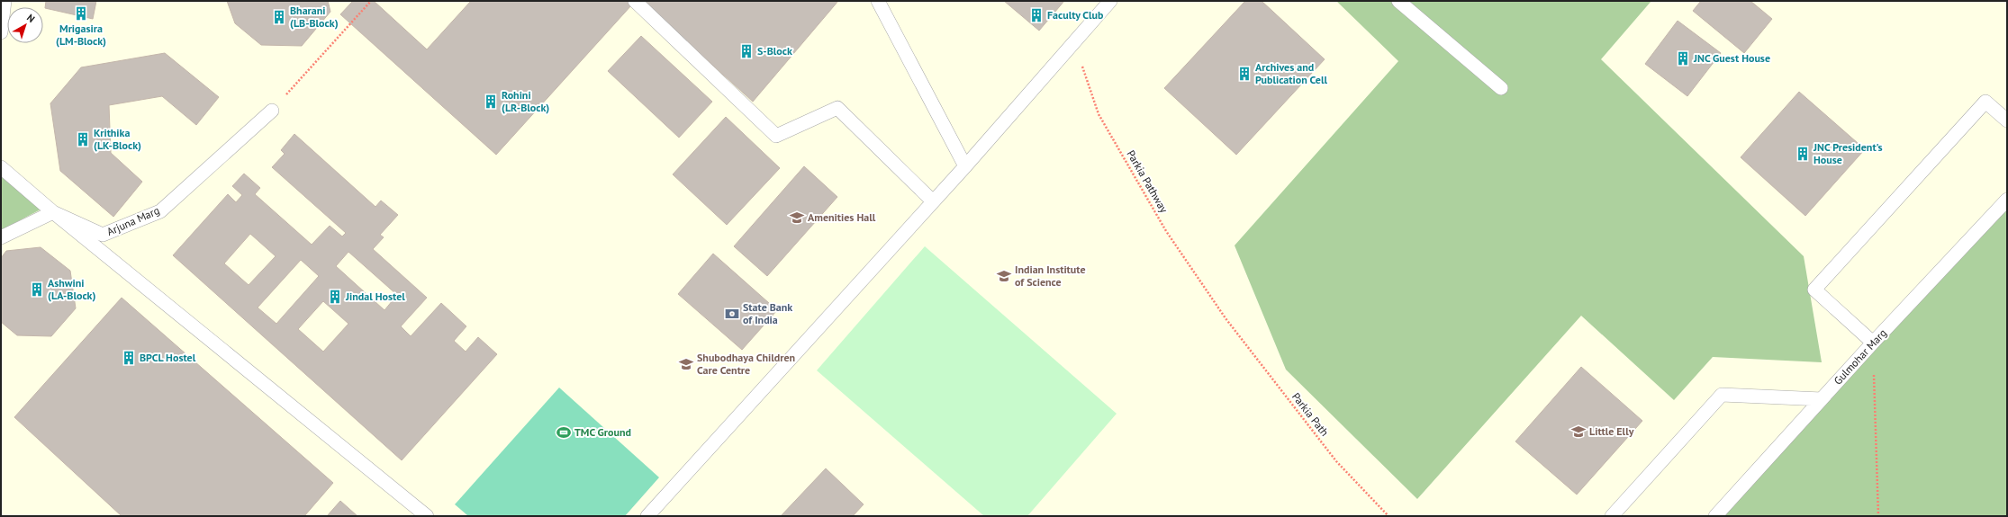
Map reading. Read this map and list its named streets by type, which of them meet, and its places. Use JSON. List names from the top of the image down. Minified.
{"streets":{"lane":["Arjuna Marg","Gulmohar Marg"],"path":["Parkia Pathway","Parkia Path"]},"crossings":[["Parkia Pathway","Parkia Path"]],"places":{"building":["Mrigasira (LM-Block)","Faculty Club","Bharani (LB-Block)","S-Block","JNC Guest House","Archives and Publication Cell","Rohini (LR-Block)","Krithika (LK-Block)","JNC President's House","Ashwini (LA-Block)","Jindal Hostel","BPCL Hostel"],"school or university":["Amenities Hall","Indian Institute of Science","Shubodhaya Children Care Centre","Little Elly"],"bank":["State Bank of India"],"sports":["TMC Ground"]},"north":"top right"}
